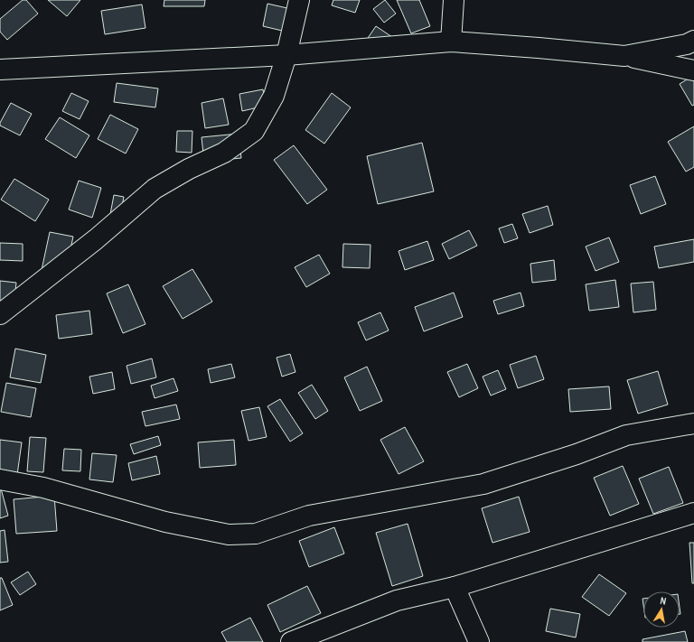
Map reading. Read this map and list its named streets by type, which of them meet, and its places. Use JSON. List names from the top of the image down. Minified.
{"north":"top"}
